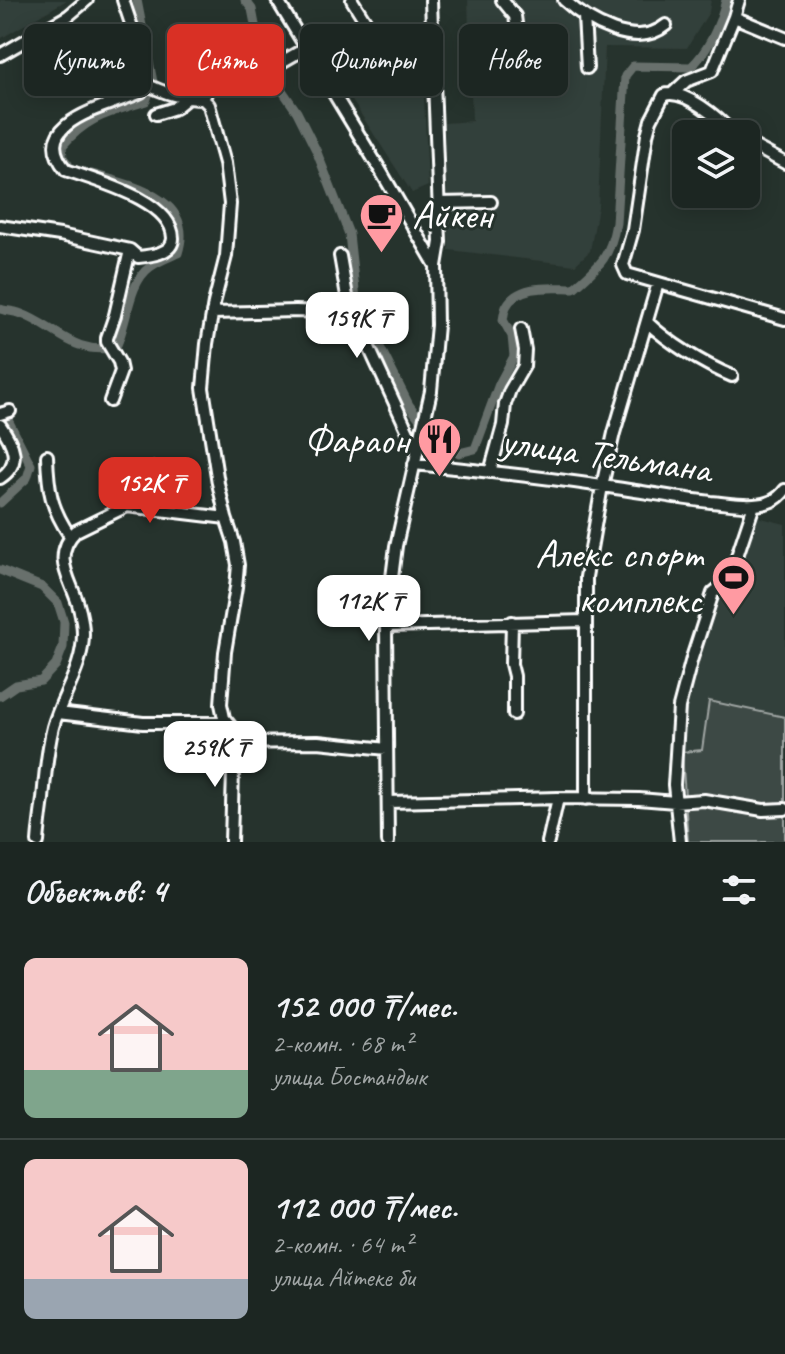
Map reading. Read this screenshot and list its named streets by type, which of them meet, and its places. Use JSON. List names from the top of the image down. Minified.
{"streets":{"street":["улица Тельмана"]},"places":{"cafe":["Айкен"],"restaurant":["Фараон"],"sports":["Алекс спорт комплекс"]},"page":{"chip":["Купить","Снять","Фильтры","Новое"],"price":["159K ₸","152K ₸","112K ₸","259K ₸"],"heading":"Объектов: 4","list":[{"name":"152 000 ₸/мес.","note":"2-комн. · 68 m² · улица Бостандык"},{"name":"112 000 ₸/мес.","note":"2-комн. · 64 m² · улица Айтеке би"}]}}
